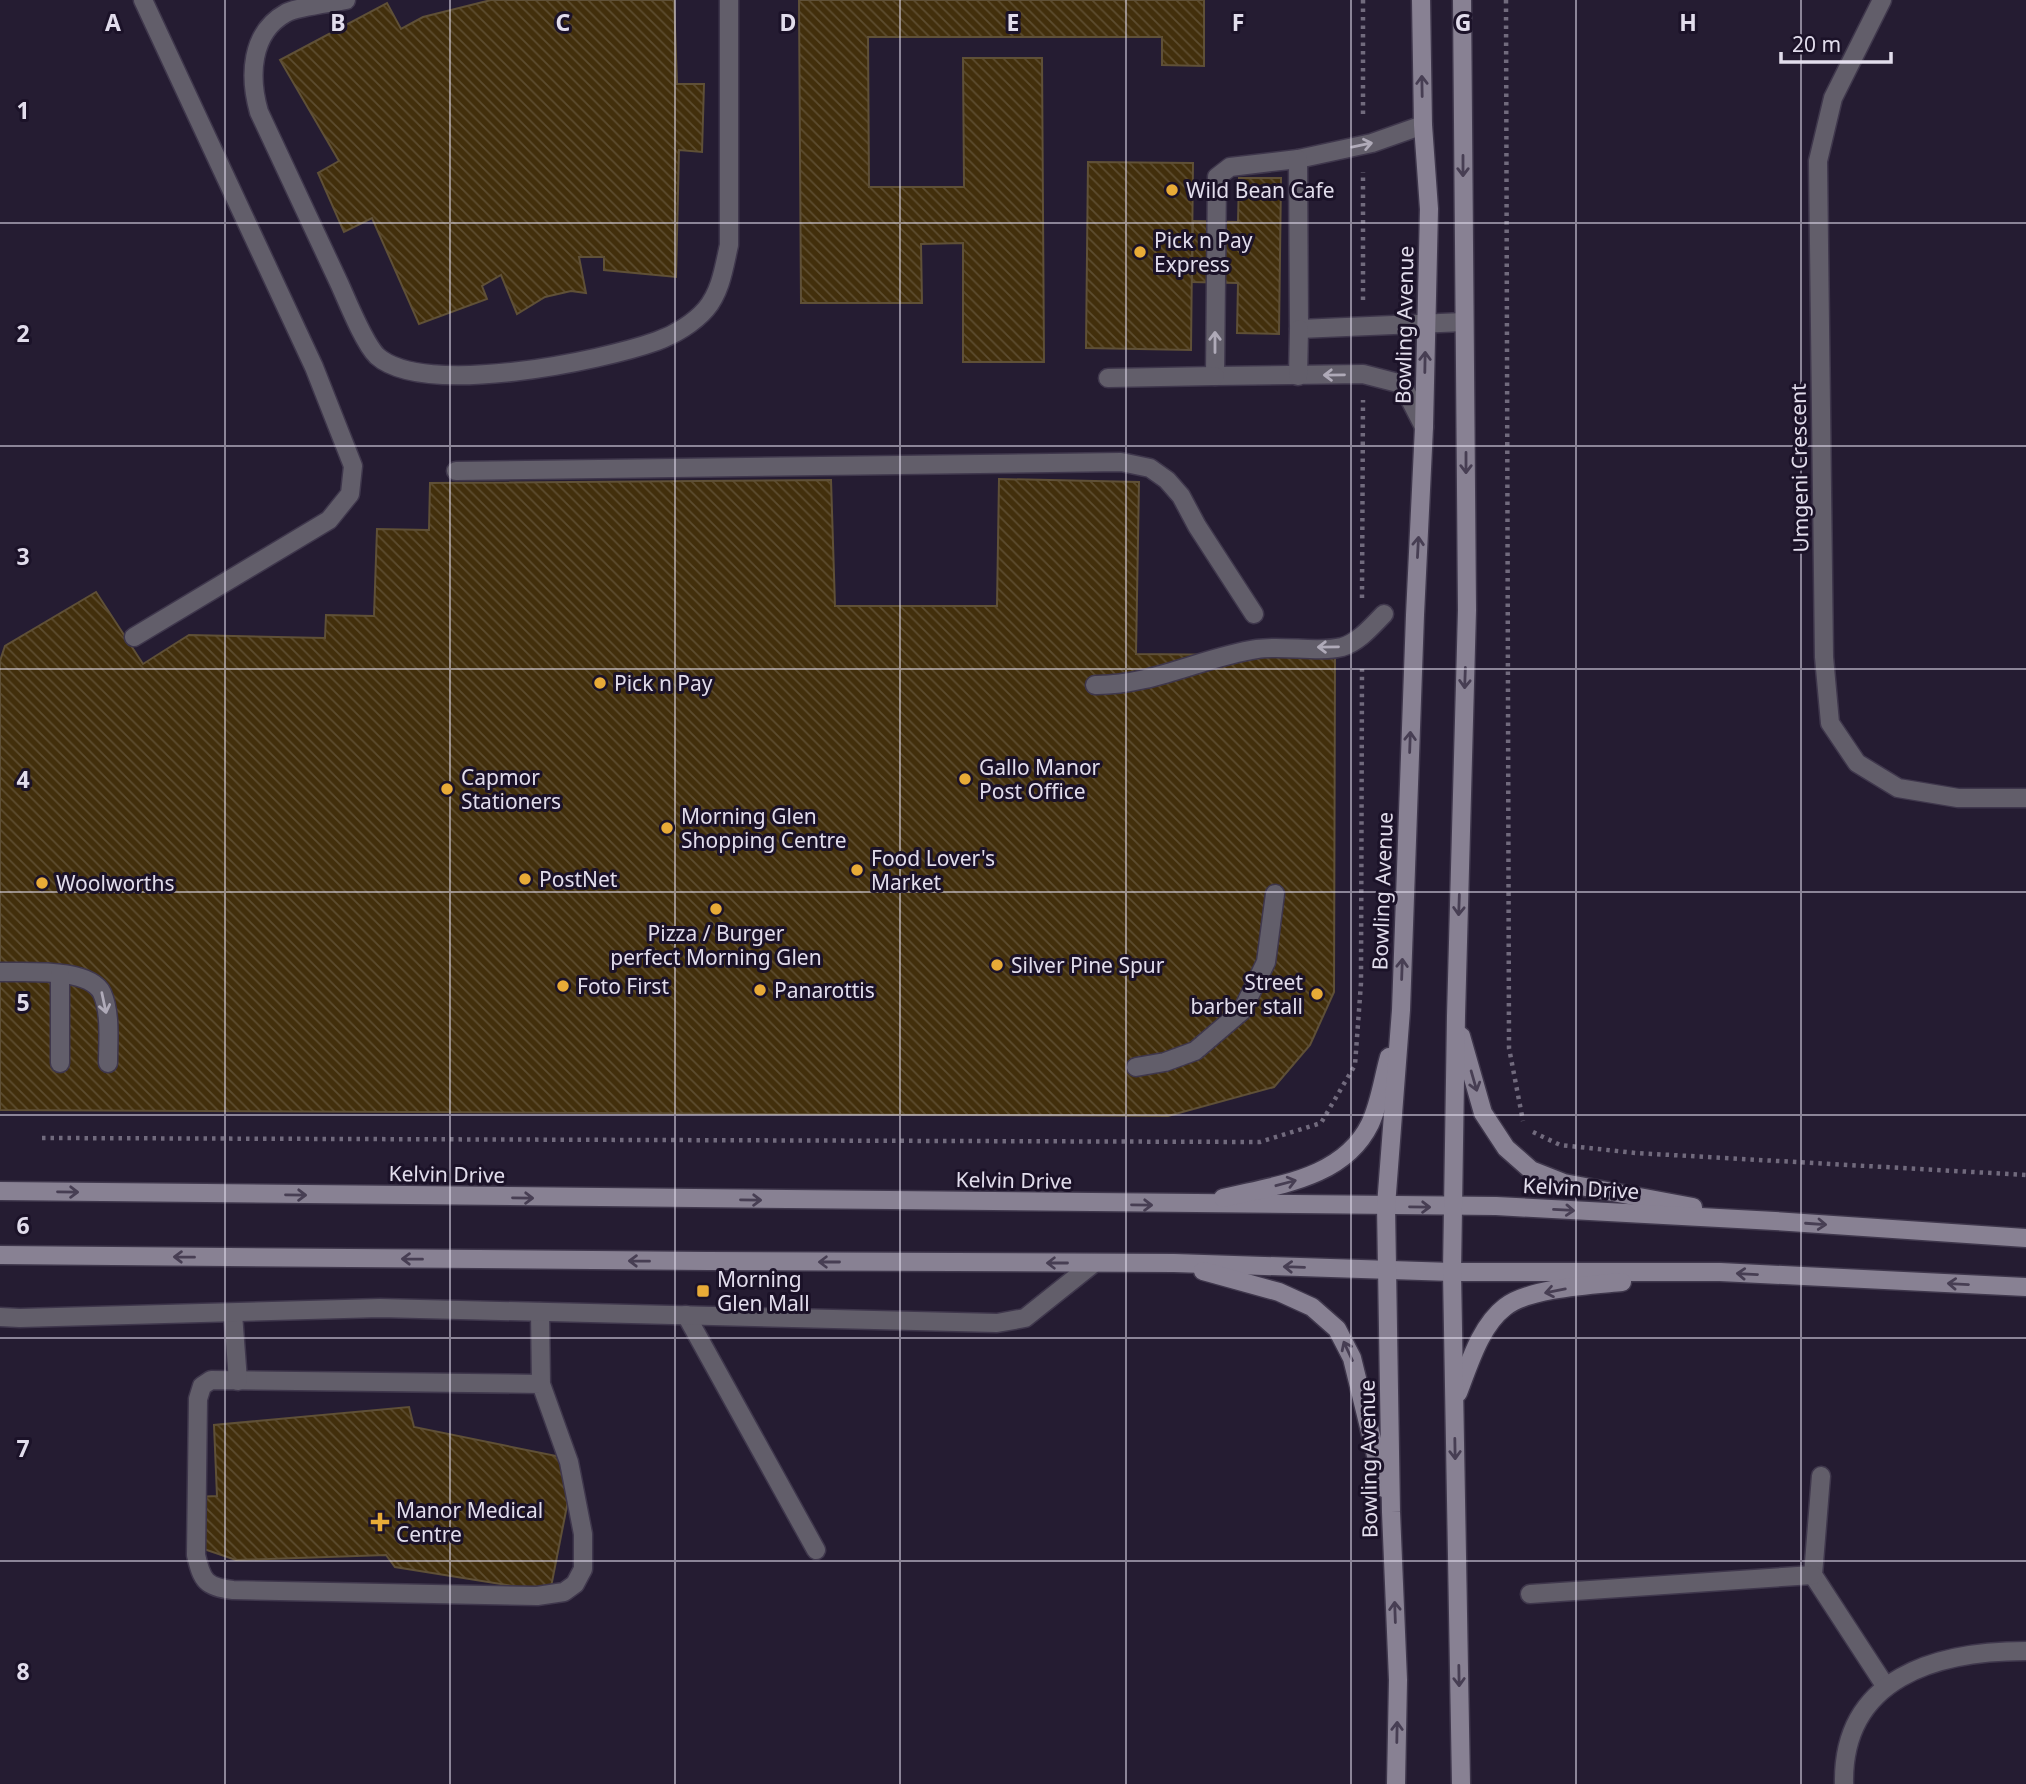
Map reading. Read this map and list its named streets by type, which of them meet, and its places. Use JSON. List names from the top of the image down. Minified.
{"streets":{"main road":["Bowling Avenue","Kelvin Drive"],"street":["Umgeni Crescent"]},"crossings":[["Bowling Avenue","Kelvin Drive"]],"places":{"other":["Wild Bean Cafe","Pick n Pay Express","Pick n Pay","Gallo Manor Post Office","Capmor Stationers","Morning Glen Shopping Centre","Food Lover's Market","PostNet","Woolworths","Pizza / Burger perfect Morning Glen","Silver Pine Spur","Foto First","Panarottis","Street barber stall"],"transit":["Morning Glen Mall"],"health":["Manor Medical Centre"]},"scale_bar":"20 m","grid":{"columns":["A","B","C","D","E","F","G","H"],"rows":["1","2","3","4","5","6","7","8"]}}
